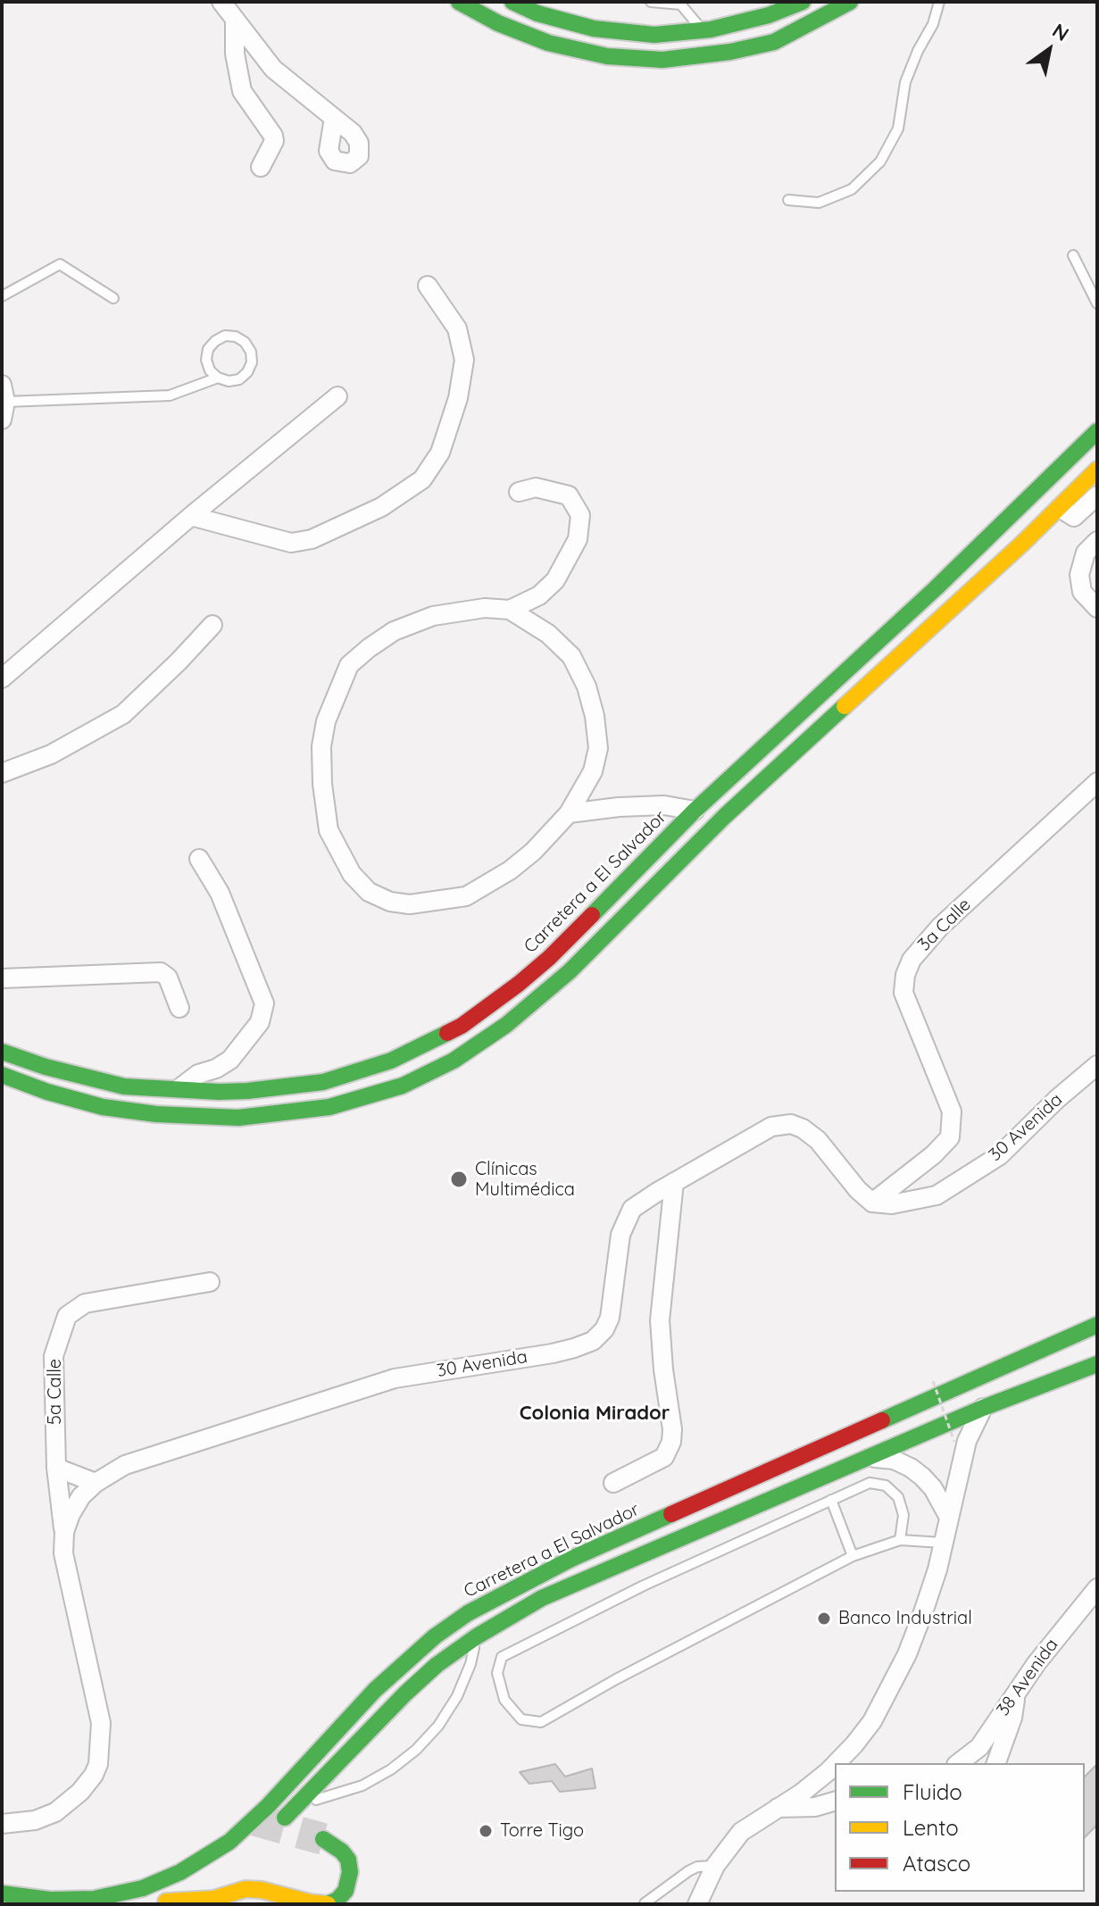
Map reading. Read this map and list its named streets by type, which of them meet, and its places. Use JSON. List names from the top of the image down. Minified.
{"streets":{"highway":["Carretera a El Salvador"],"street":["3a Calle","30 Avenida","5a Calle","38 Avenida"]},"crossings":[["3a Calle","30 Avenida"],["30 Avenida","5a Calle"]],"districts":["Colonia Mirador"],"places":["Clínicas Multimédica","Banco Industrial","Torre Tigo"],"legend":["Fluido","Lento","Atasco"],"north":"top right"}
